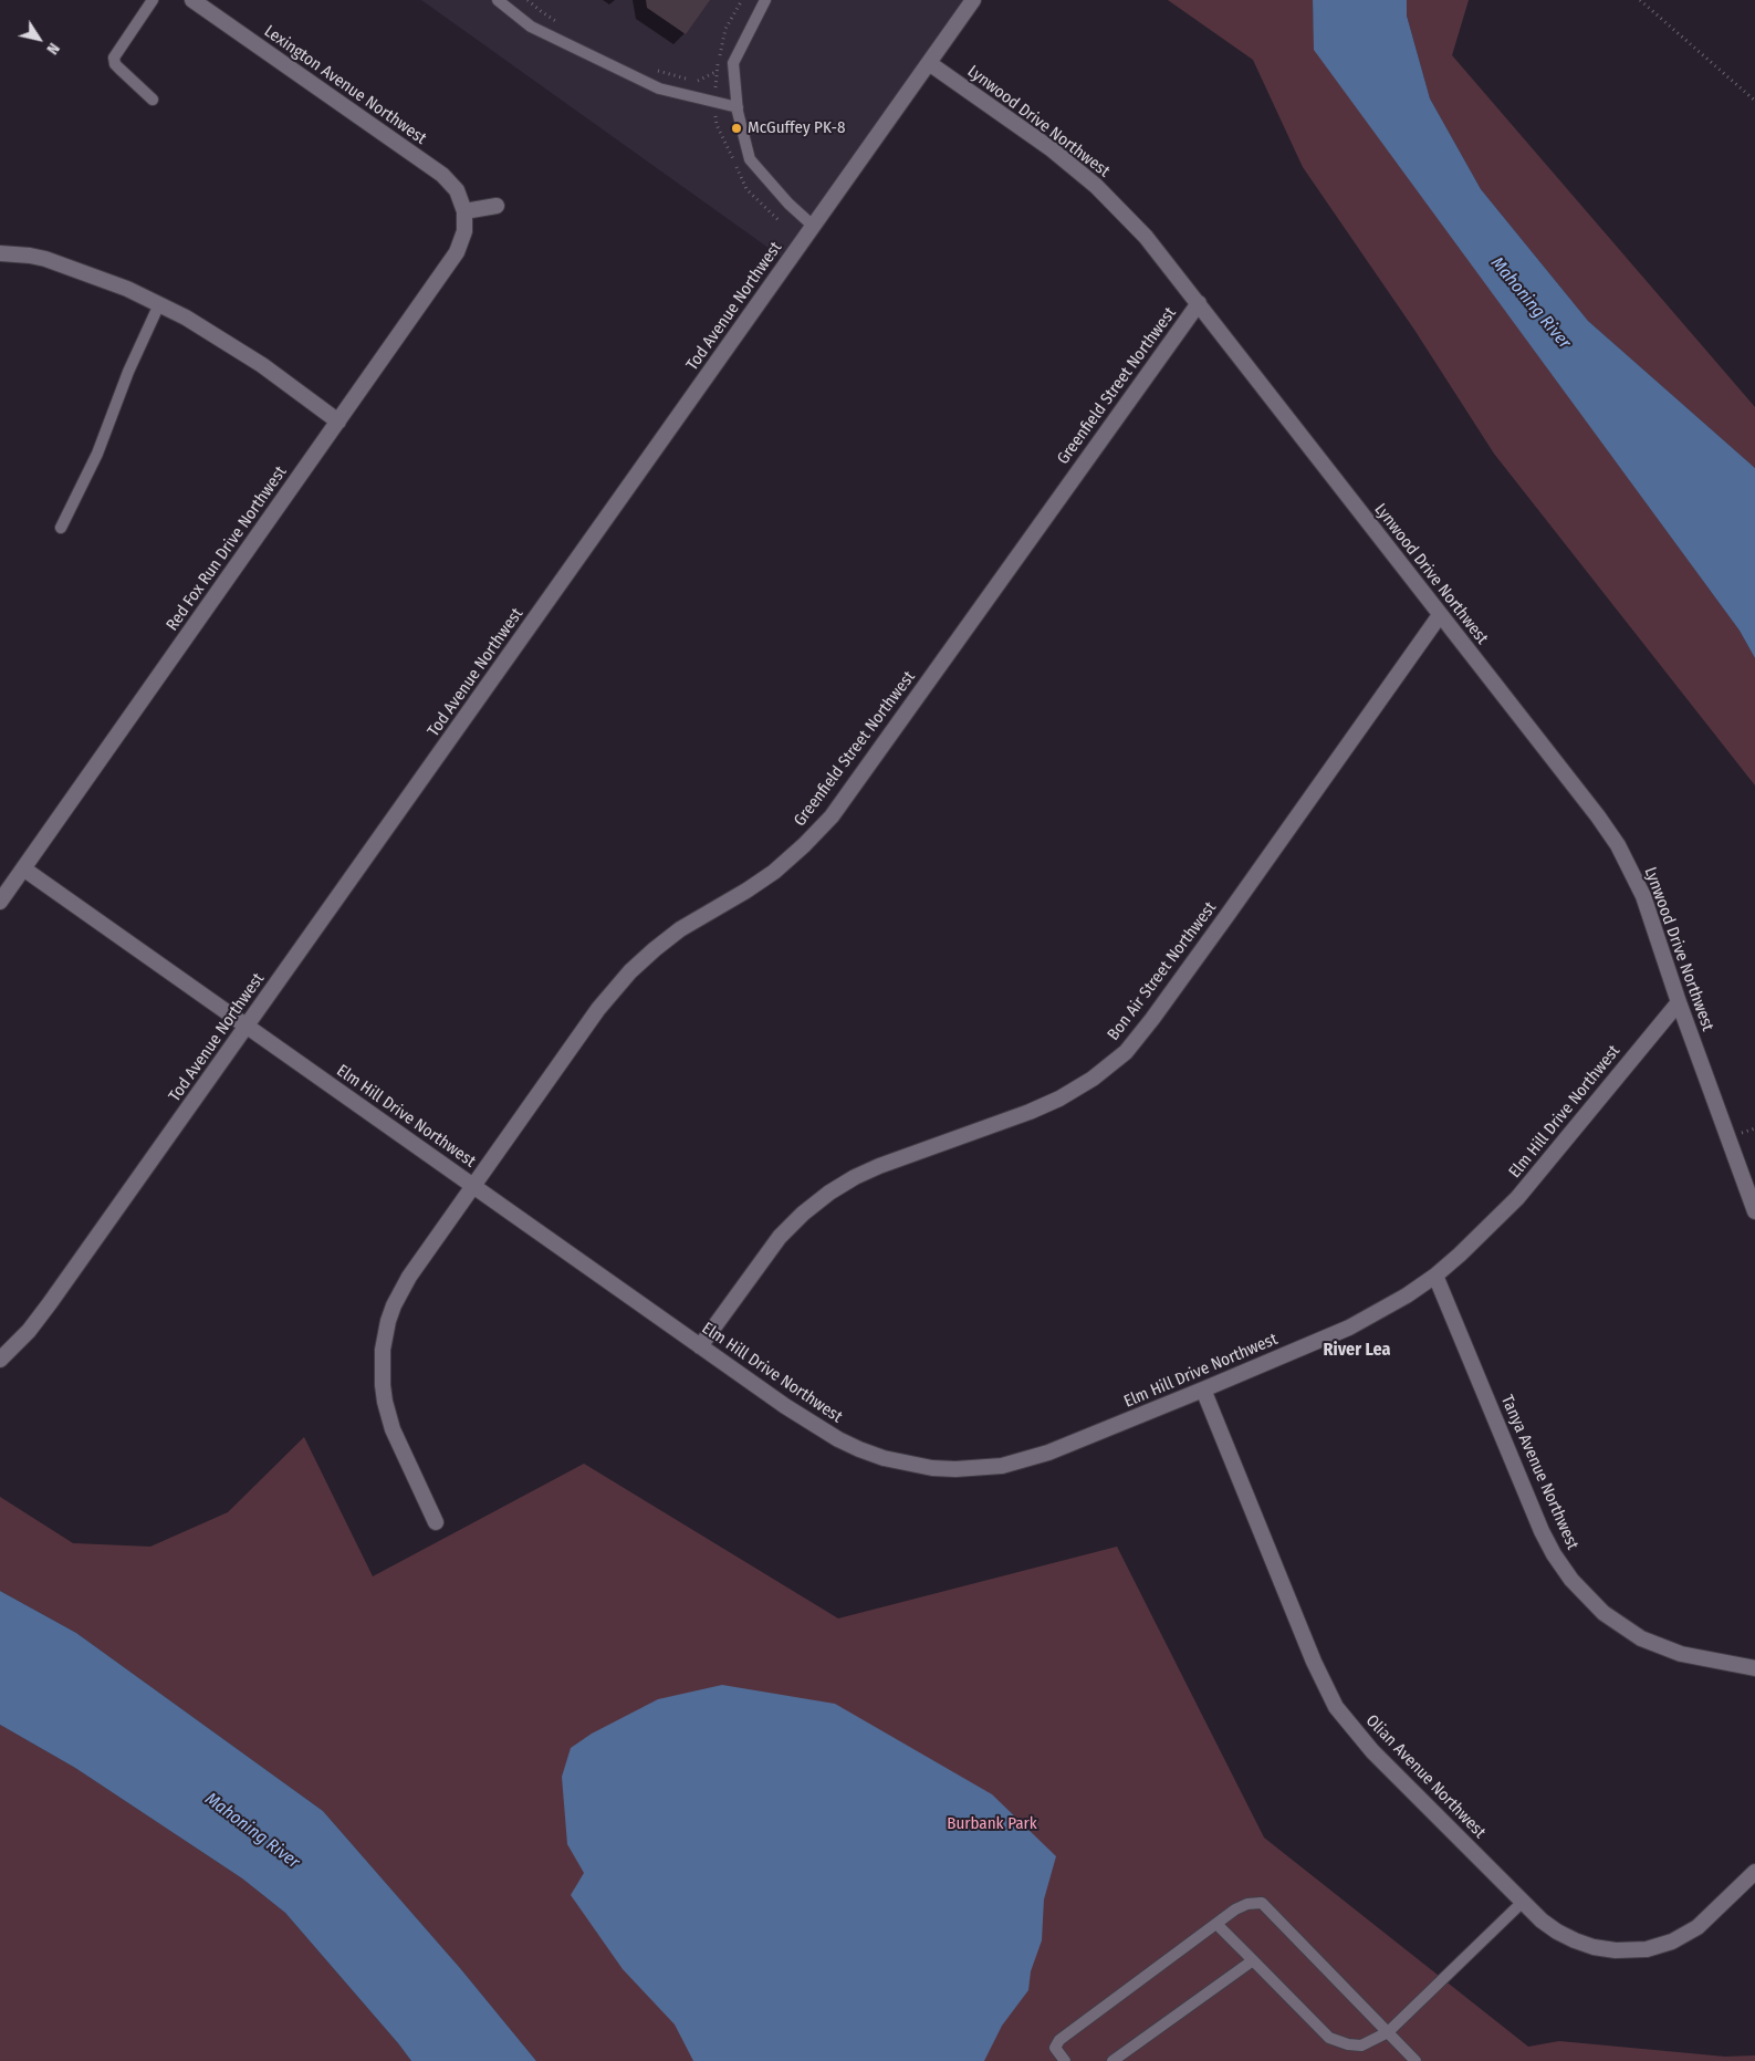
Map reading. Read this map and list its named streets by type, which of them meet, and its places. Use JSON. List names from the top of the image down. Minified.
{"streets":{"street":["Lexington Avenue Northwest","Lynwood Drive Northwest","Tod Avenue Northwest","Greenfield Street Northwest","Red Fox Run Drive Northwest","Bon Air Street Northwest","Elm Hill Drive Northwest","Tanya Avenue Northwest","Olian Avenue Northwest"]},"crossings":[["Lexington Avenue Northwest","Red Fox Run Drive Northwest"],["Lynwood Drive Northwest","Tod Avenue Northwest"],["Lynwood Drive Northwest","Greenfield Street Northwest"],["Lynwood Drive Northwest","Bon Air Street Northwest"],["Lynwood Drive Northwest","Elm Hill Drive Northwest"],["Tod Avenue Northwest","Elm Hill Drive Northwest"],["Greenfield Street Northwest","Elm Hill Drive Northwest"],["Red Fox Run Drive Northwest","Elm Hill Drive Northwest"],["Bon Air Street Northwest","Elm Hill Drive Northwest"],["Elm Hill Drive Northwest","Tanya Avenue Northwest"],["Elm Hill Drive Northwest","Olian Avenue Northwest"]],"districts":["River Lea"],"water":["Mahoning River"],"parks":["Burbank Park"],"places":["McGuffey PK-8"],"north":"bottom right"}
